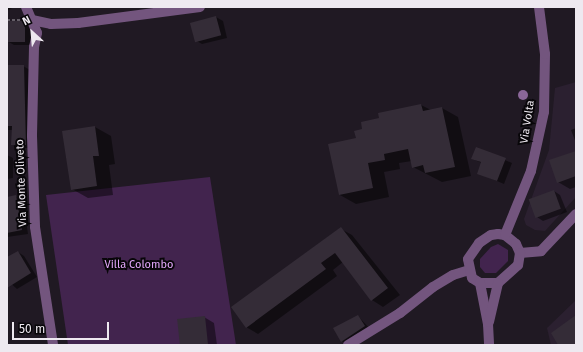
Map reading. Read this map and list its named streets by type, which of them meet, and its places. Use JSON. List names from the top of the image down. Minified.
{"streets":{"street":["Via Volta","Via Monte Oliveto"]},"parks":["Villa Colombo"],"scale_bar":"50 m","north":"top left"}
